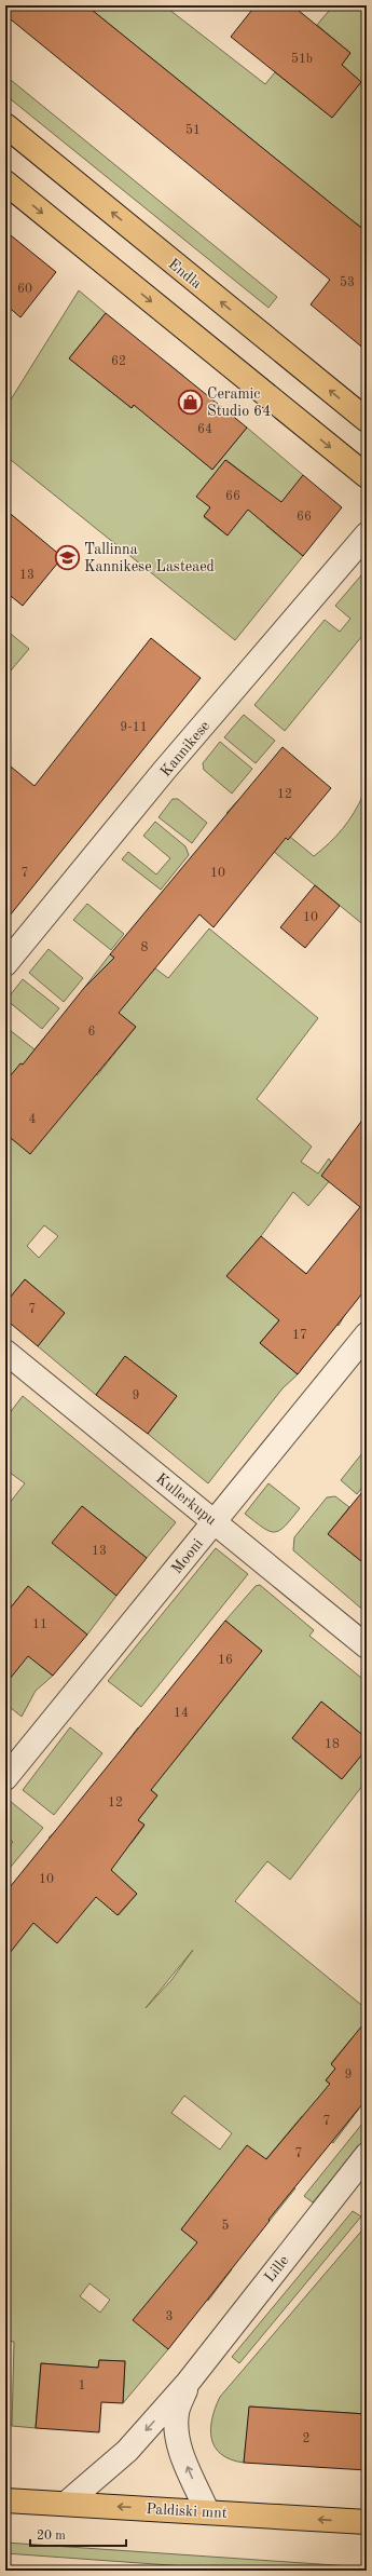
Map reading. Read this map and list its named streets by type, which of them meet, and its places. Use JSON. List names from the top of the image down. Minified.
{"streets":{"main road":["Endla","Paldiski mnt"],"street":["Kannikese","Kullerkupu","Mooni","Lille"]},"crossings":[["Kullerkupu","Mooni"],["Lille","Paldiski mnt"]],"one_way":["Paldiski mnt"],"places":{"shop":["Ceramic Studio 64"],"school or university":["Tallinna Kannikese Lasteaed"]},"house_numbers":["51b","51","53","60","62","64","66","66","13","9-11","12","7","10","10","8","6","4","7","17","9","13","11","16","14","18","12","10","9","7","7","5","3","1","2"],"scale_bar":"20 m"}
